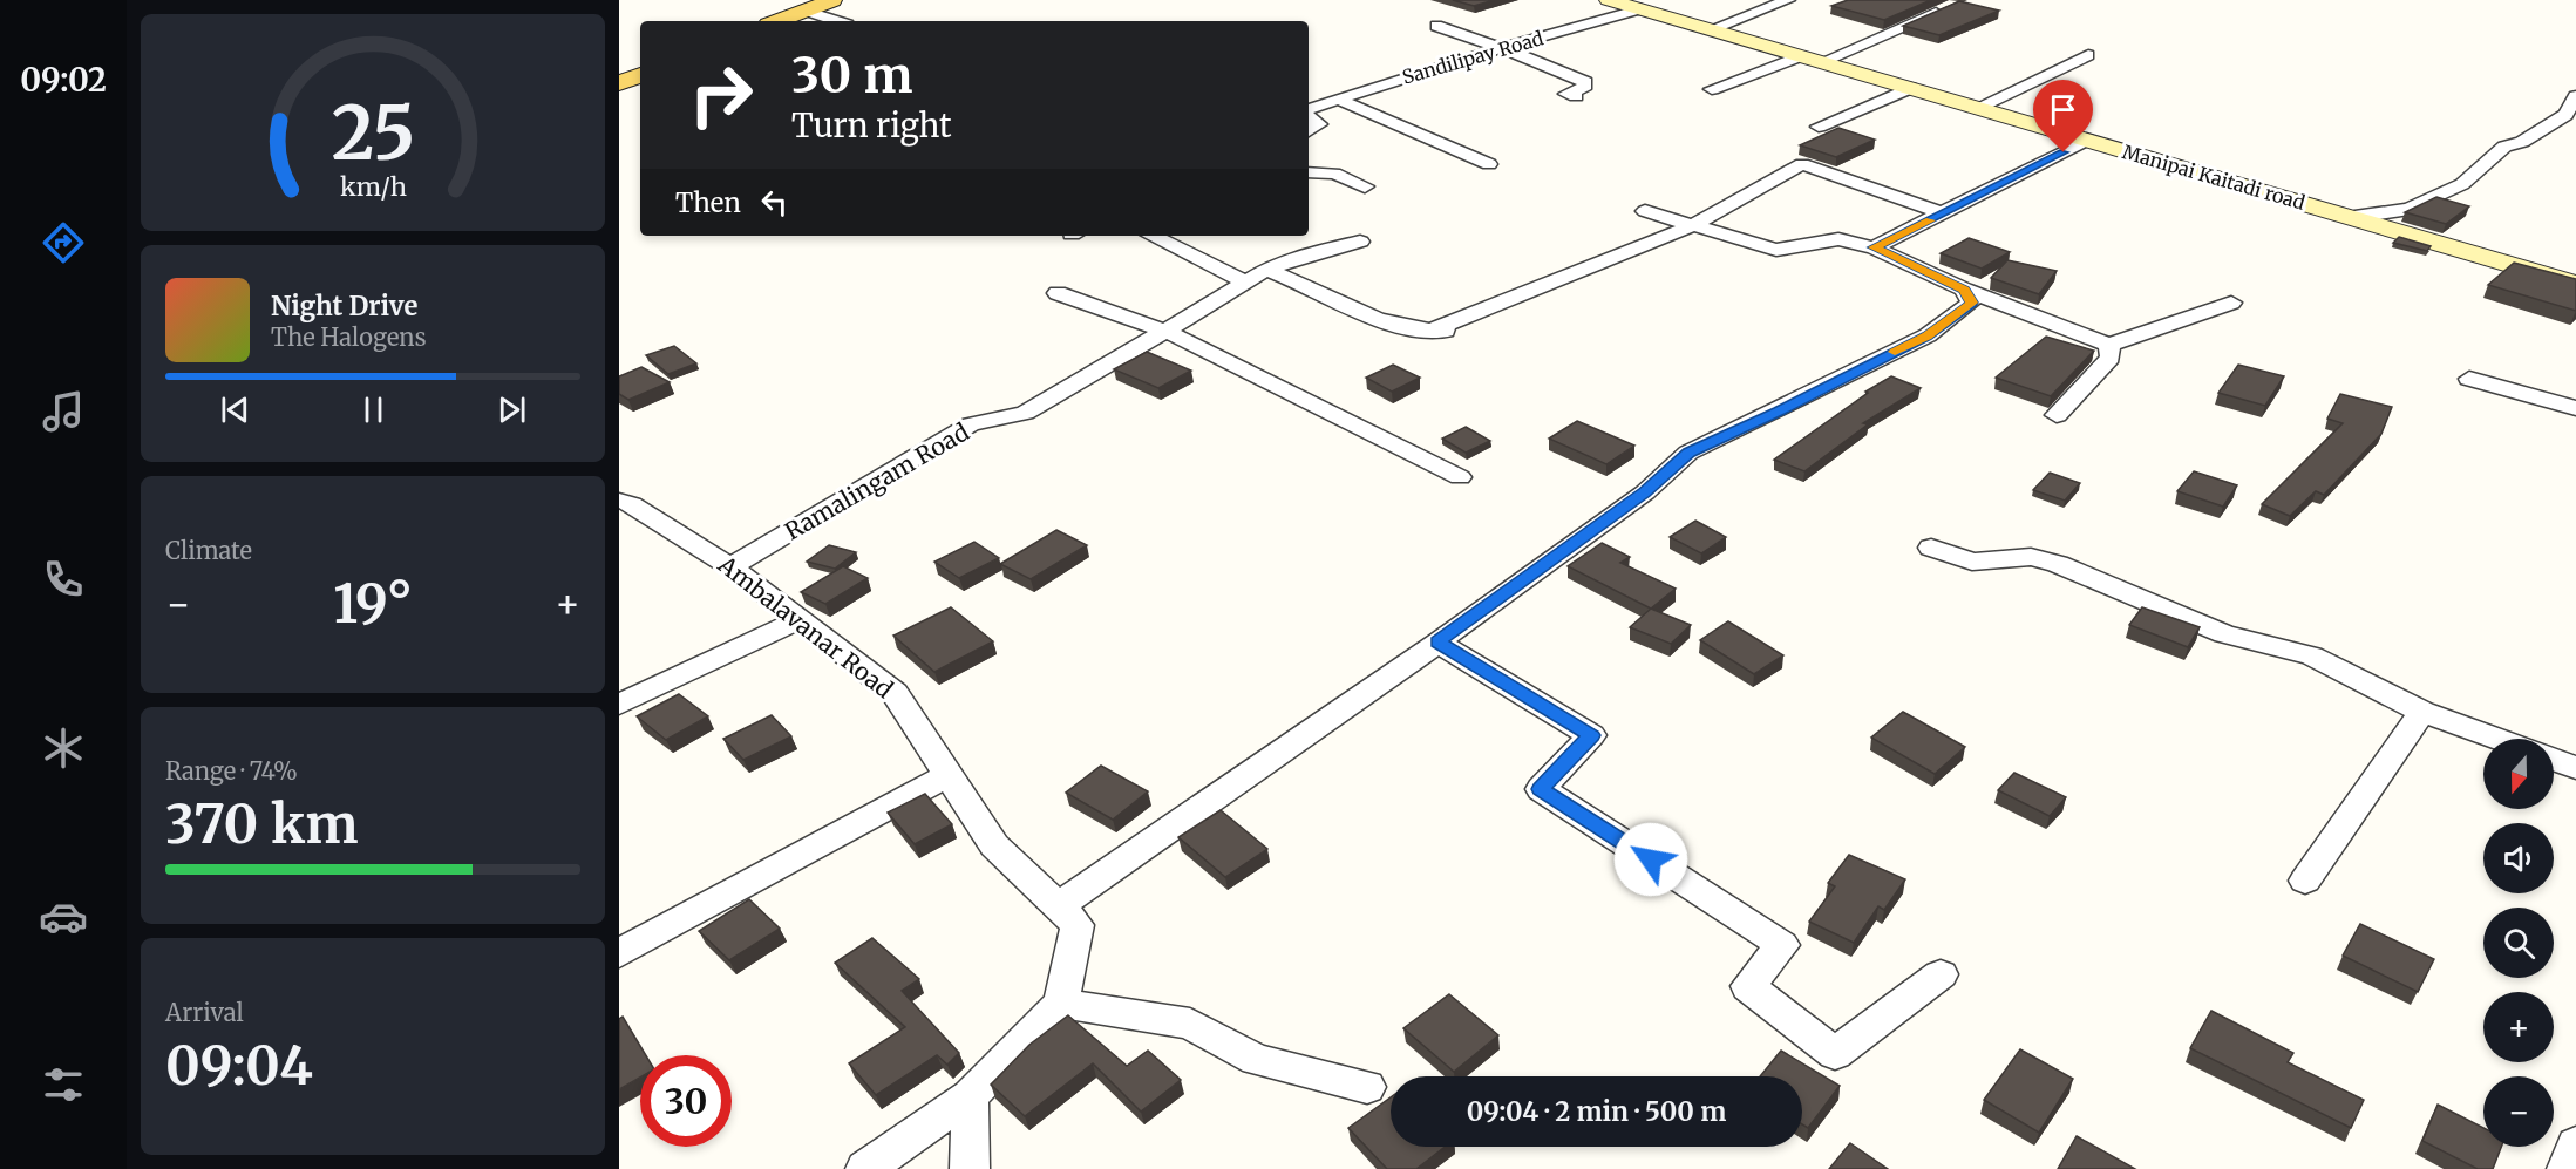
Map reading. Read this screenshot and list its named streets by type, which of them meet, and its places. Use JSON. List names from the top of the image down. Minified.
{"streets":{"main road":["Manipai Kaitadi road"],"street":["Sandilipay Road","Ramalingam Road","Ambalavanar Road"]},"crossings":[["Sandilipay Road","Manipai Kaitadi road"],["Ramalingam Road","Ambalavanar Road"]],"north":"bottom","page":{"tabs":"09:02","turn":["30 m","Turn right"],"then":"Then","song":["Night Drive","The Halogens"],"tile":["Climate",["Range · 74%","370 km"],["Arrival","09:04"]],"heat":["−","19°","+"],"map_buttons":["+","−"],"limit":"30","trip":"09:04 · 2 min · 500 m","gauge":["25","km/h"]}}
